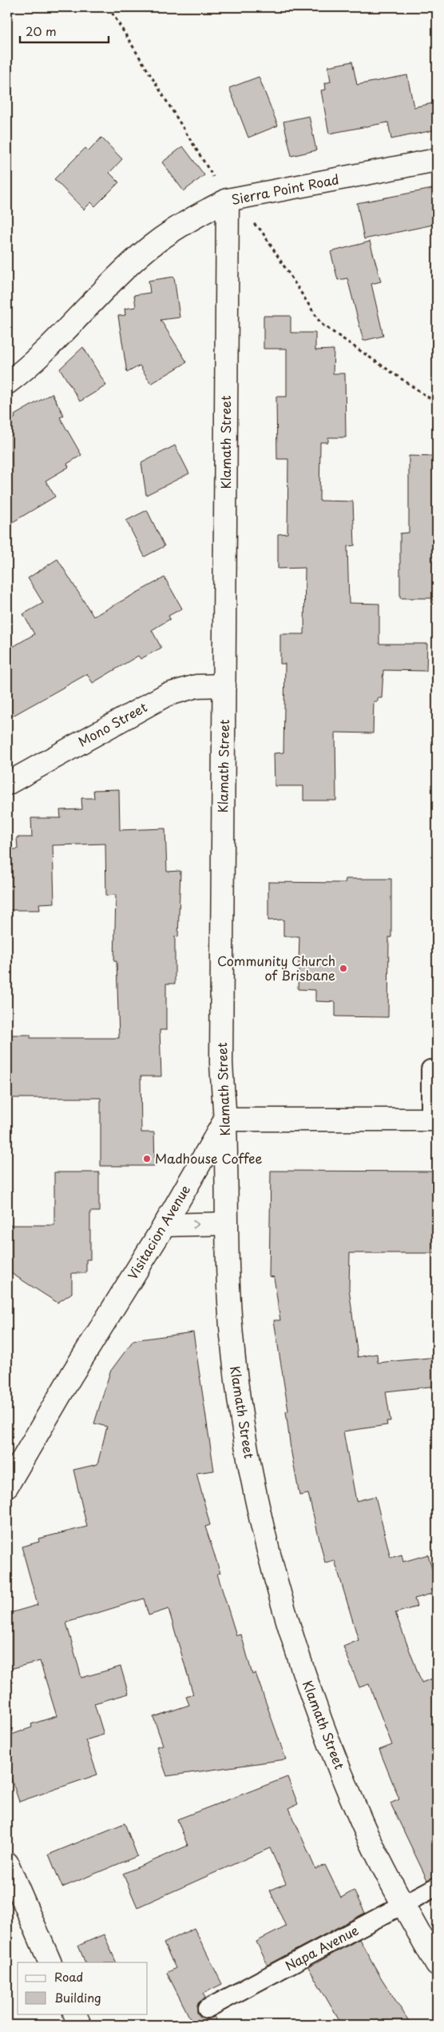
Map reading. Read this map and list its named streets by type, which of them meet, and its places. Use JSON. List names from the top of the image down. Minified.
{"streets":{"street":["Sierra Point Road","Klamath Street","Mono Street","Visitacion Avenue"],"lane":["Napa Avenue"]},"crossings":[["Sierra Point Road","Klamath Street"],["Klamath Street","Mono Street"],["Klamath Street","Visitacion Avenue"],["Klamath Street","Napa Avenue"]],"places":["Community Church of Brisbane","Madhouse Coffee"],"legend":["Road","Building"],"scale_bar":"20 m"}
